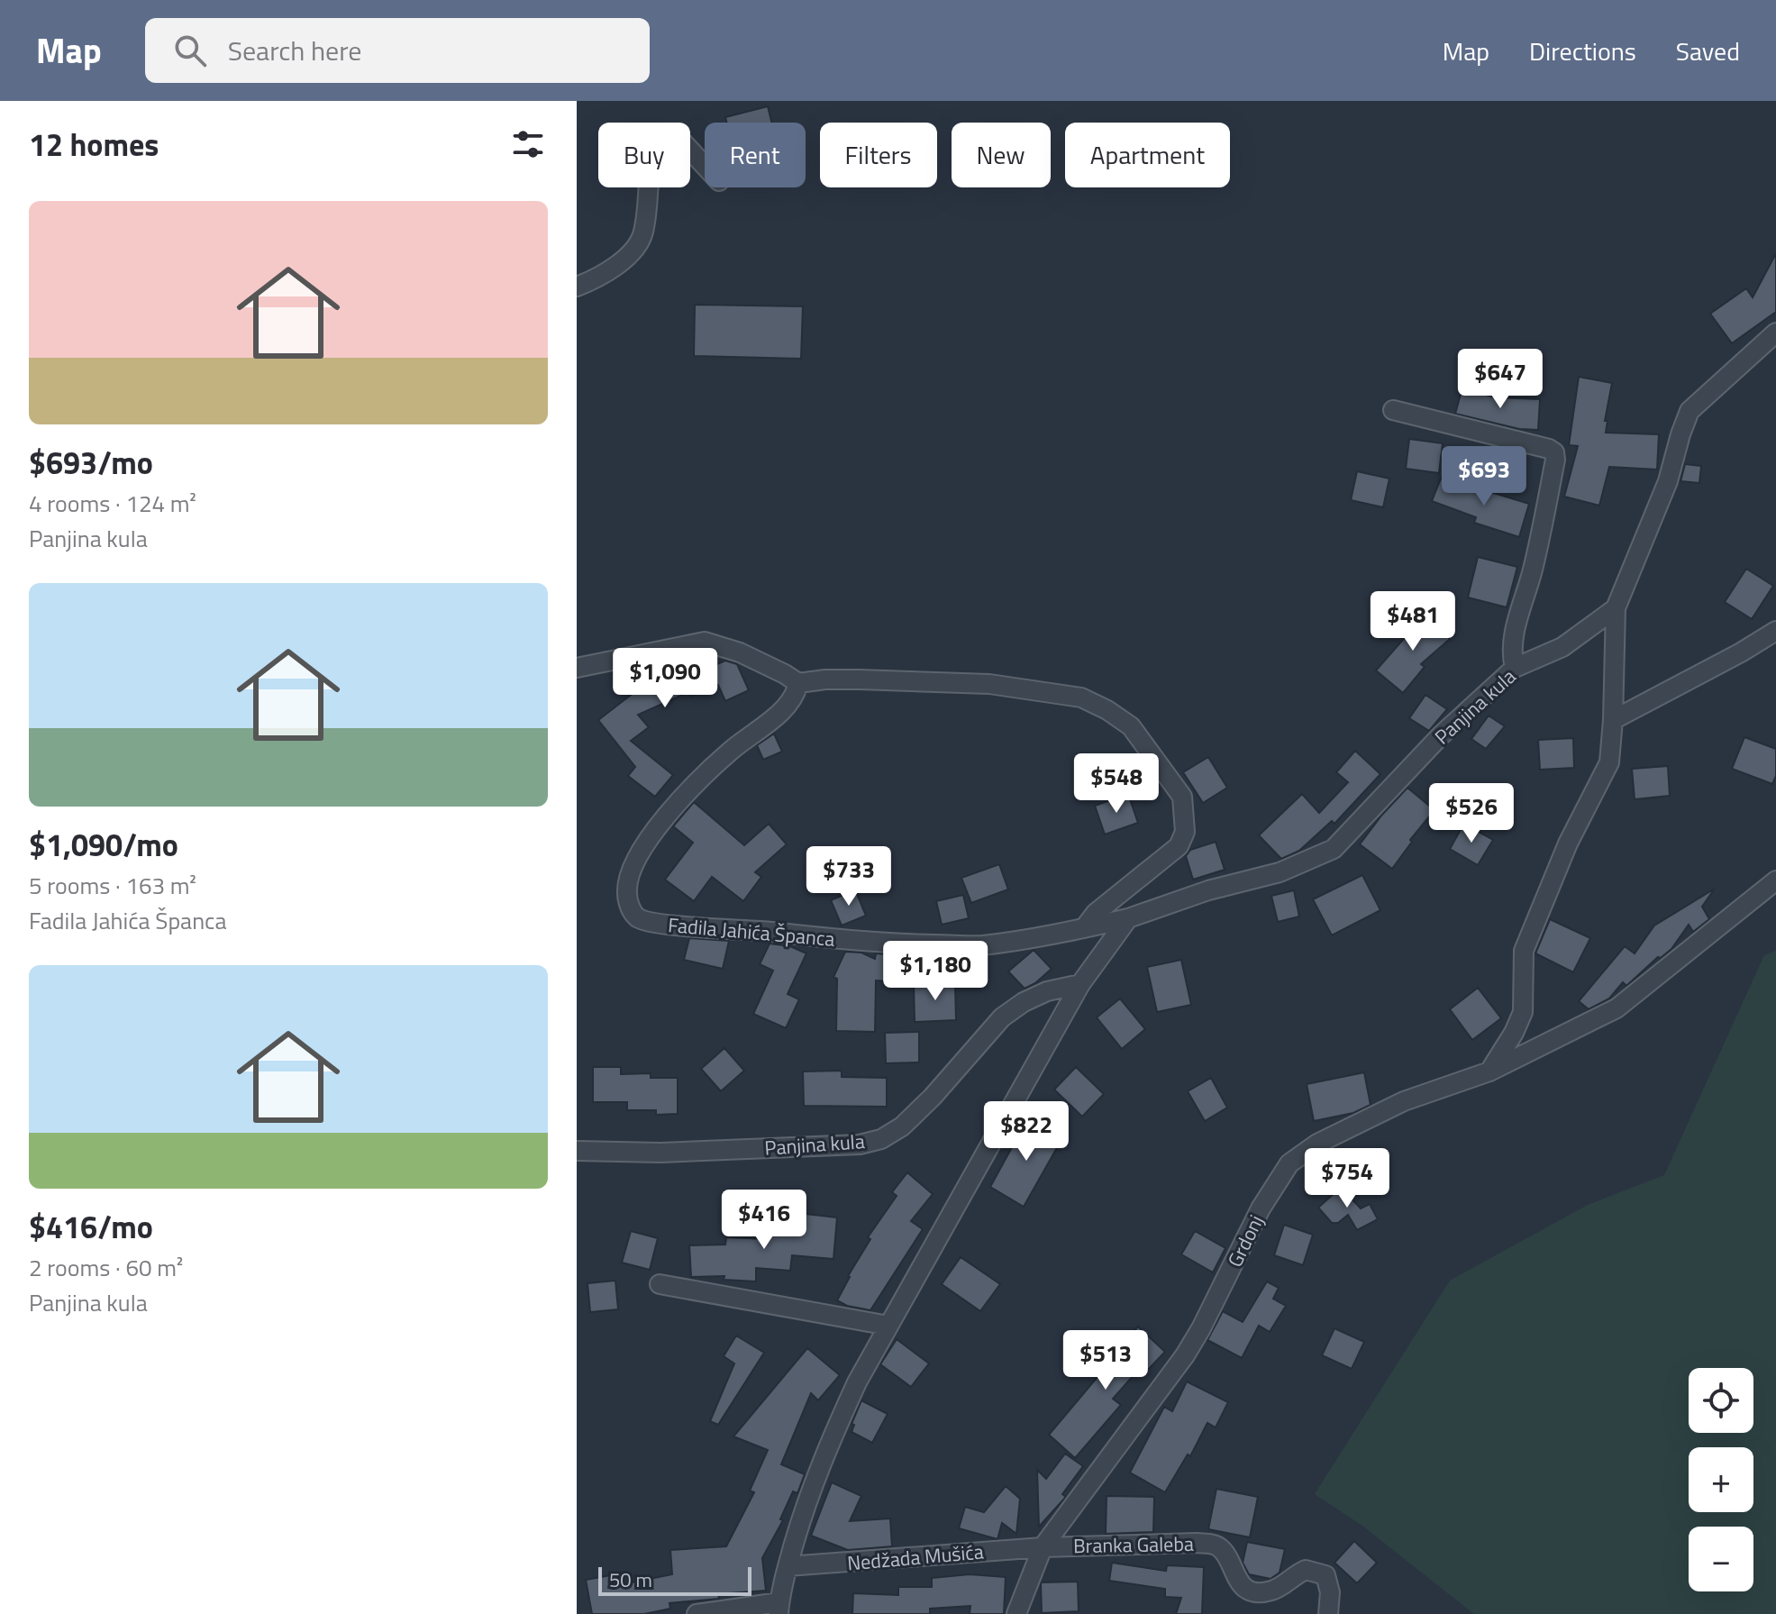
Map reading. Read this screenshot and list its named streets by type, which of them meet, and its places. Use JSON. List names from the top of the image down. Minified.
{"streets":{"street":["Panjina kula","Fadila Jahića Španca","Grdonj","Branka Galeba","Nedžada Mušića"]},"crossings":[["Panjina kula","Fadila Jahića Španca"],["Grdonj","Branka Galeba"],["Grdonj","Nedžada Mušića"],["Branka Galeba","Nedžada Mušića"]],"scale_bar":"50 m","page":{"header":"Map","search":"Search here","nav":["Map","Directions","Saved"],"heading":"12 homes","chip":["Buy","Rent","Filters","New","Apartment"],"list":[{"name":"$693/mo","note":"4 rooms · 124 m² · Panjina kula"},{"name":"$1,090/mo","note":"5 rooms · 163 m² · Fadila Jahića Španca"},{"name":"$416/mo","note":"2 rooms · 60 m² · Panjina kula"}],"price":["$647","$693","$481","$1,090","$548","$526","$733","$1,180","$822","$754","$416","$513"],"map_buttons":["+","−"],"scale":"50 m"}}
